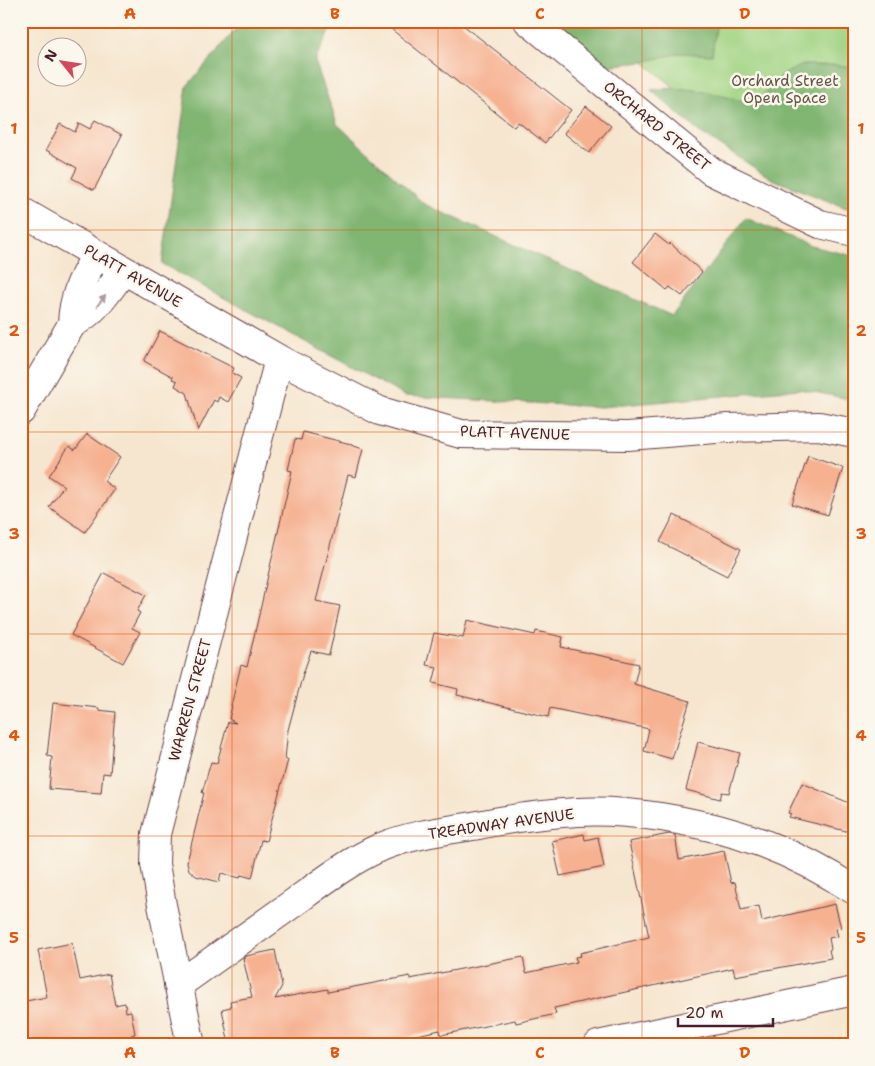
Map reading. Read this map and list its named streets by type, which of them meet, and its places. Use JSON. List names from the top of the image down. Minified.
{"streets":{"street":["ORCHARD STREET","PLATT AVENUE","WARREN STREET","TREADWAY AVENUE"]},"crossings":[["PLATT AVENUE","WARREN STREET"],["WARREN STREET","TREADWAY AVENUE"]],"parks":["Orchard Street Open Space"],"scale_bar":"20 m","north":"top left","grid":{"columns":["A","B","C","D"],"rows":["1","2","3","4","5"]}}
